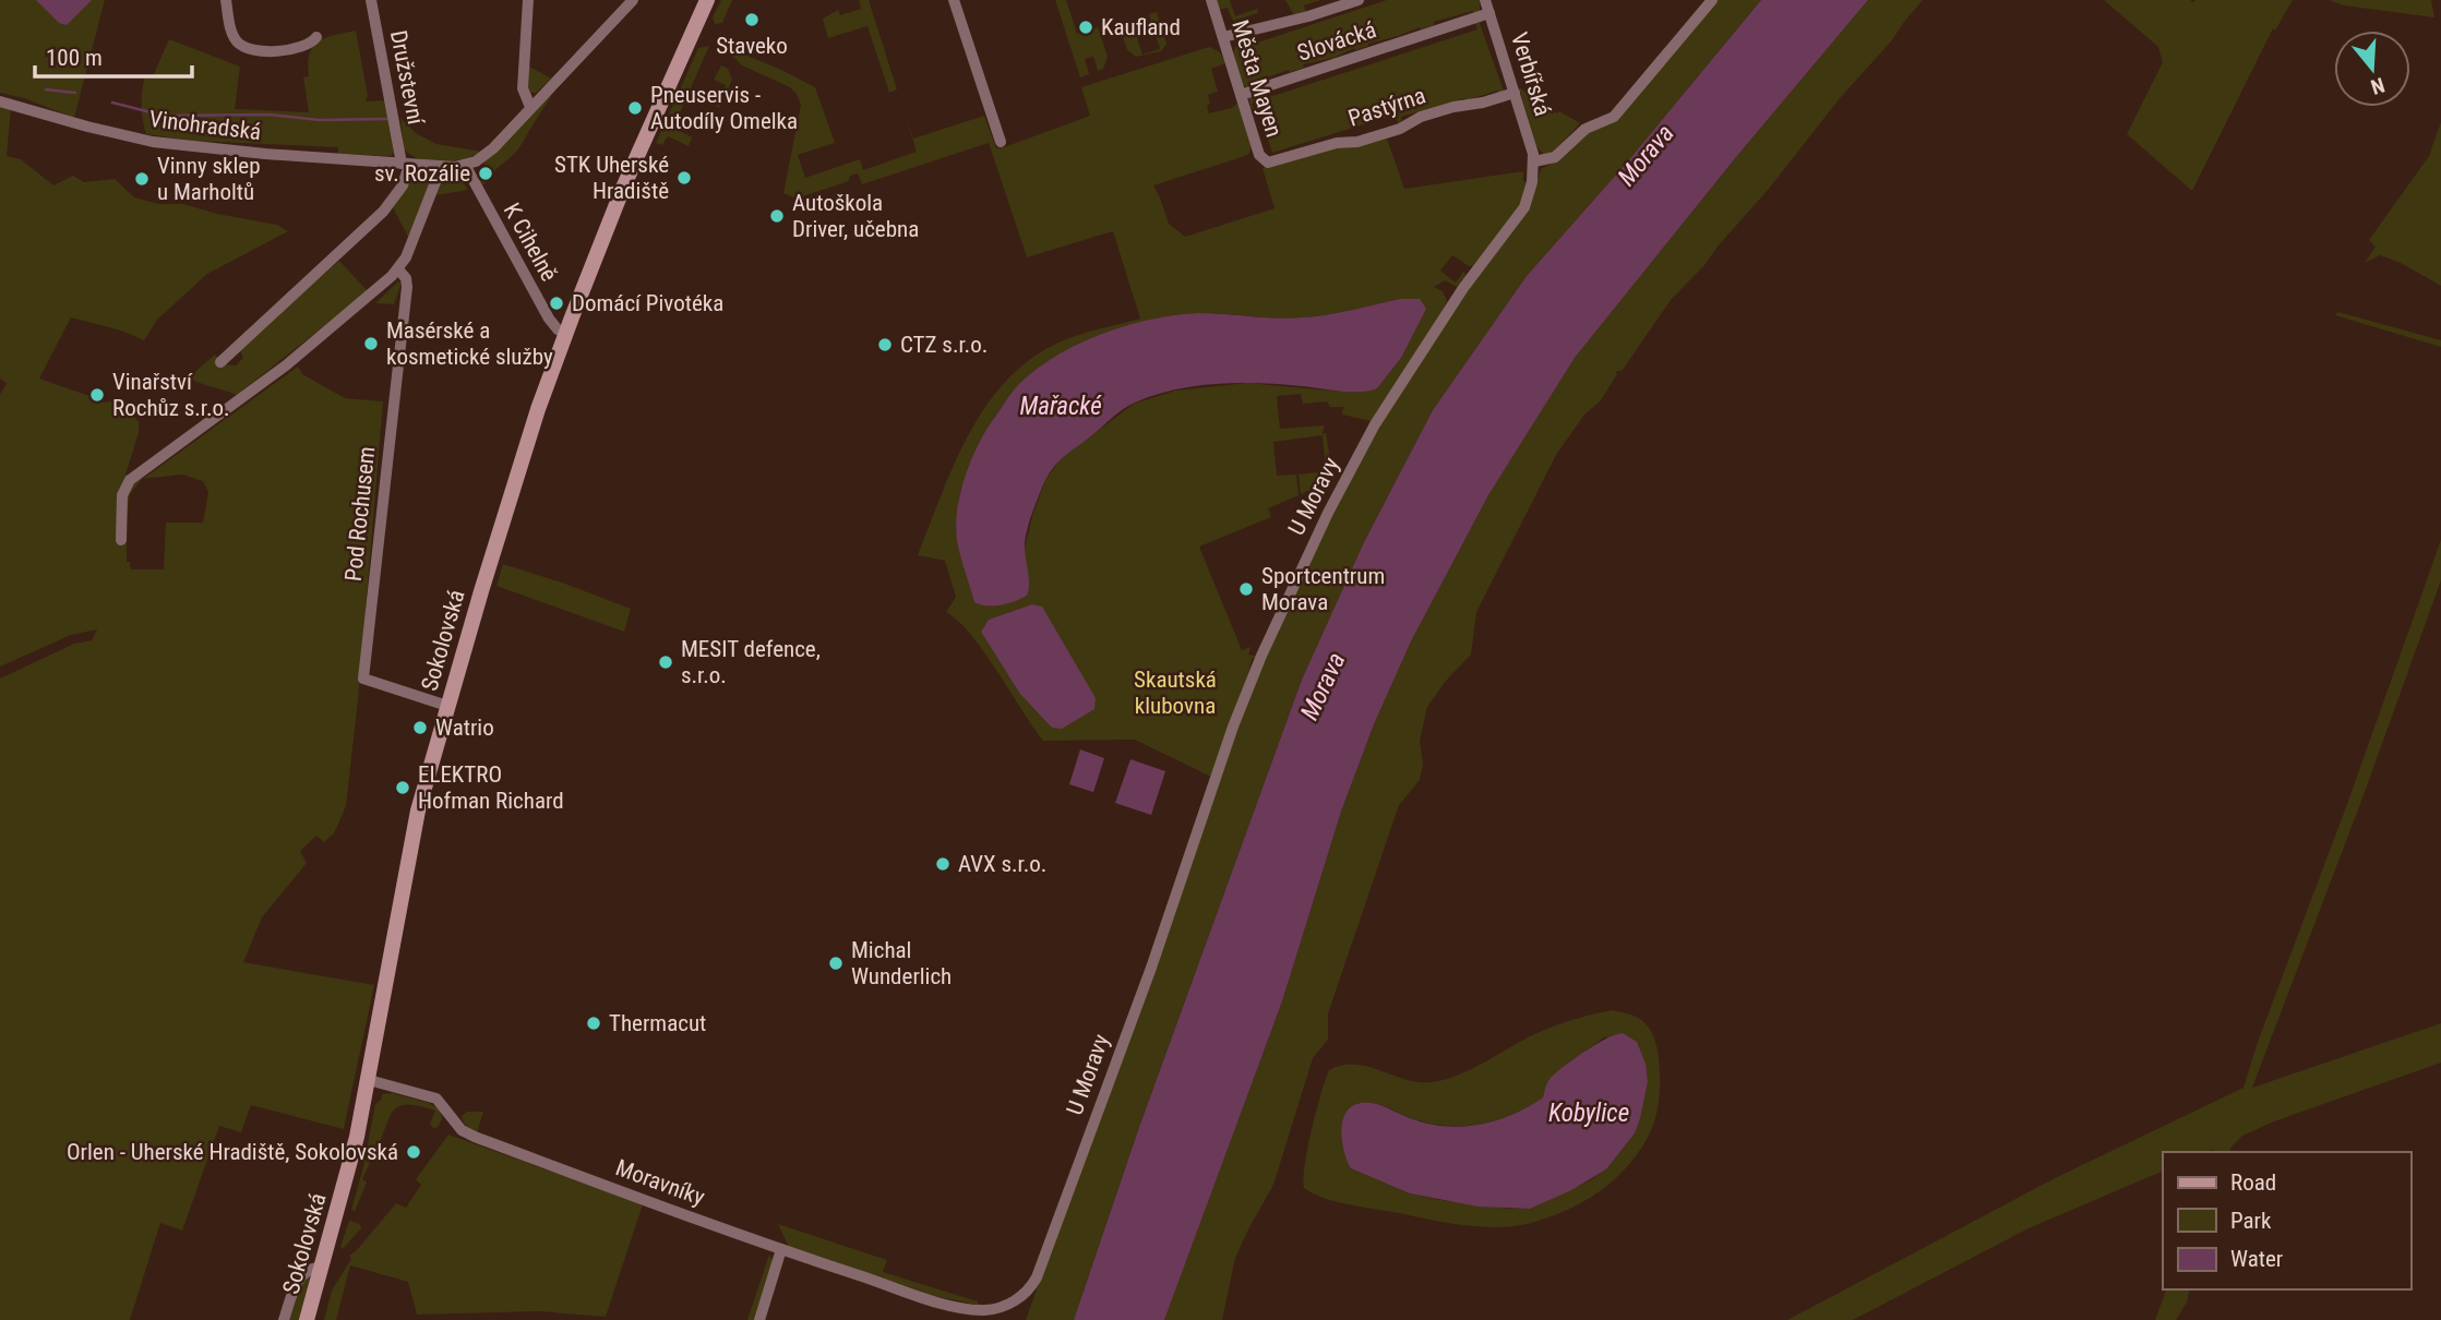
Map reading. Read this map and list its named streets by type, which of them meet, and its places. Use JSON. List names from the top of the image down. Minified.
{"streets":{"main road":["Sokolovská"],"street":["Slovácká","Verbířská","Družstevní","Města Mayen","Pastýrna","Vinohradská","K Cihelně","U Moravy","Pod Rochusem","Moravníky"]},"crossings":[["Slovácká","Verbířská"],["Slovácká","Města Mayen"],["Verbířská","Pastýrna"],["Verbířská","U Moravy"],["Družstevní","Vinohradská"],["Města Mayen","Pastýrna"],["Vinohradská","K Cihelně"],["K Cihelně","Sokolovská"],["U Moravy","Moravníky"],["Pod Rochusem","Sokolovská"],["Sokolovská","Moravníky"]],"water":["Morava","Mařacké","Kobylice"],"parks":["Skautská klubovna"],"places":["Staveko","Kaufland","Pneuservis - Autodíly Omelka","sv. Rozálie","STK Uherské Hradiště","Vinny sklep u Marholtů","Autoškola Driver, učebna","Domácí Pivotéka","Masérské a kosmetické služby","CTZ s.r.o.","Vinařství Rochůz s.r.o.","Sportcentrum Morava","MESIT defence, s.r.o.","Watrio","ELEKTRO Hofman Richard","AVX s.r.o.","Michal Wunderlich","Thermacut","Orlen - Uherské Hradiště, Sokolovská"],"legend":["Road","Park","Water"],"scale_bar":"100 m","north":"bottom"}
